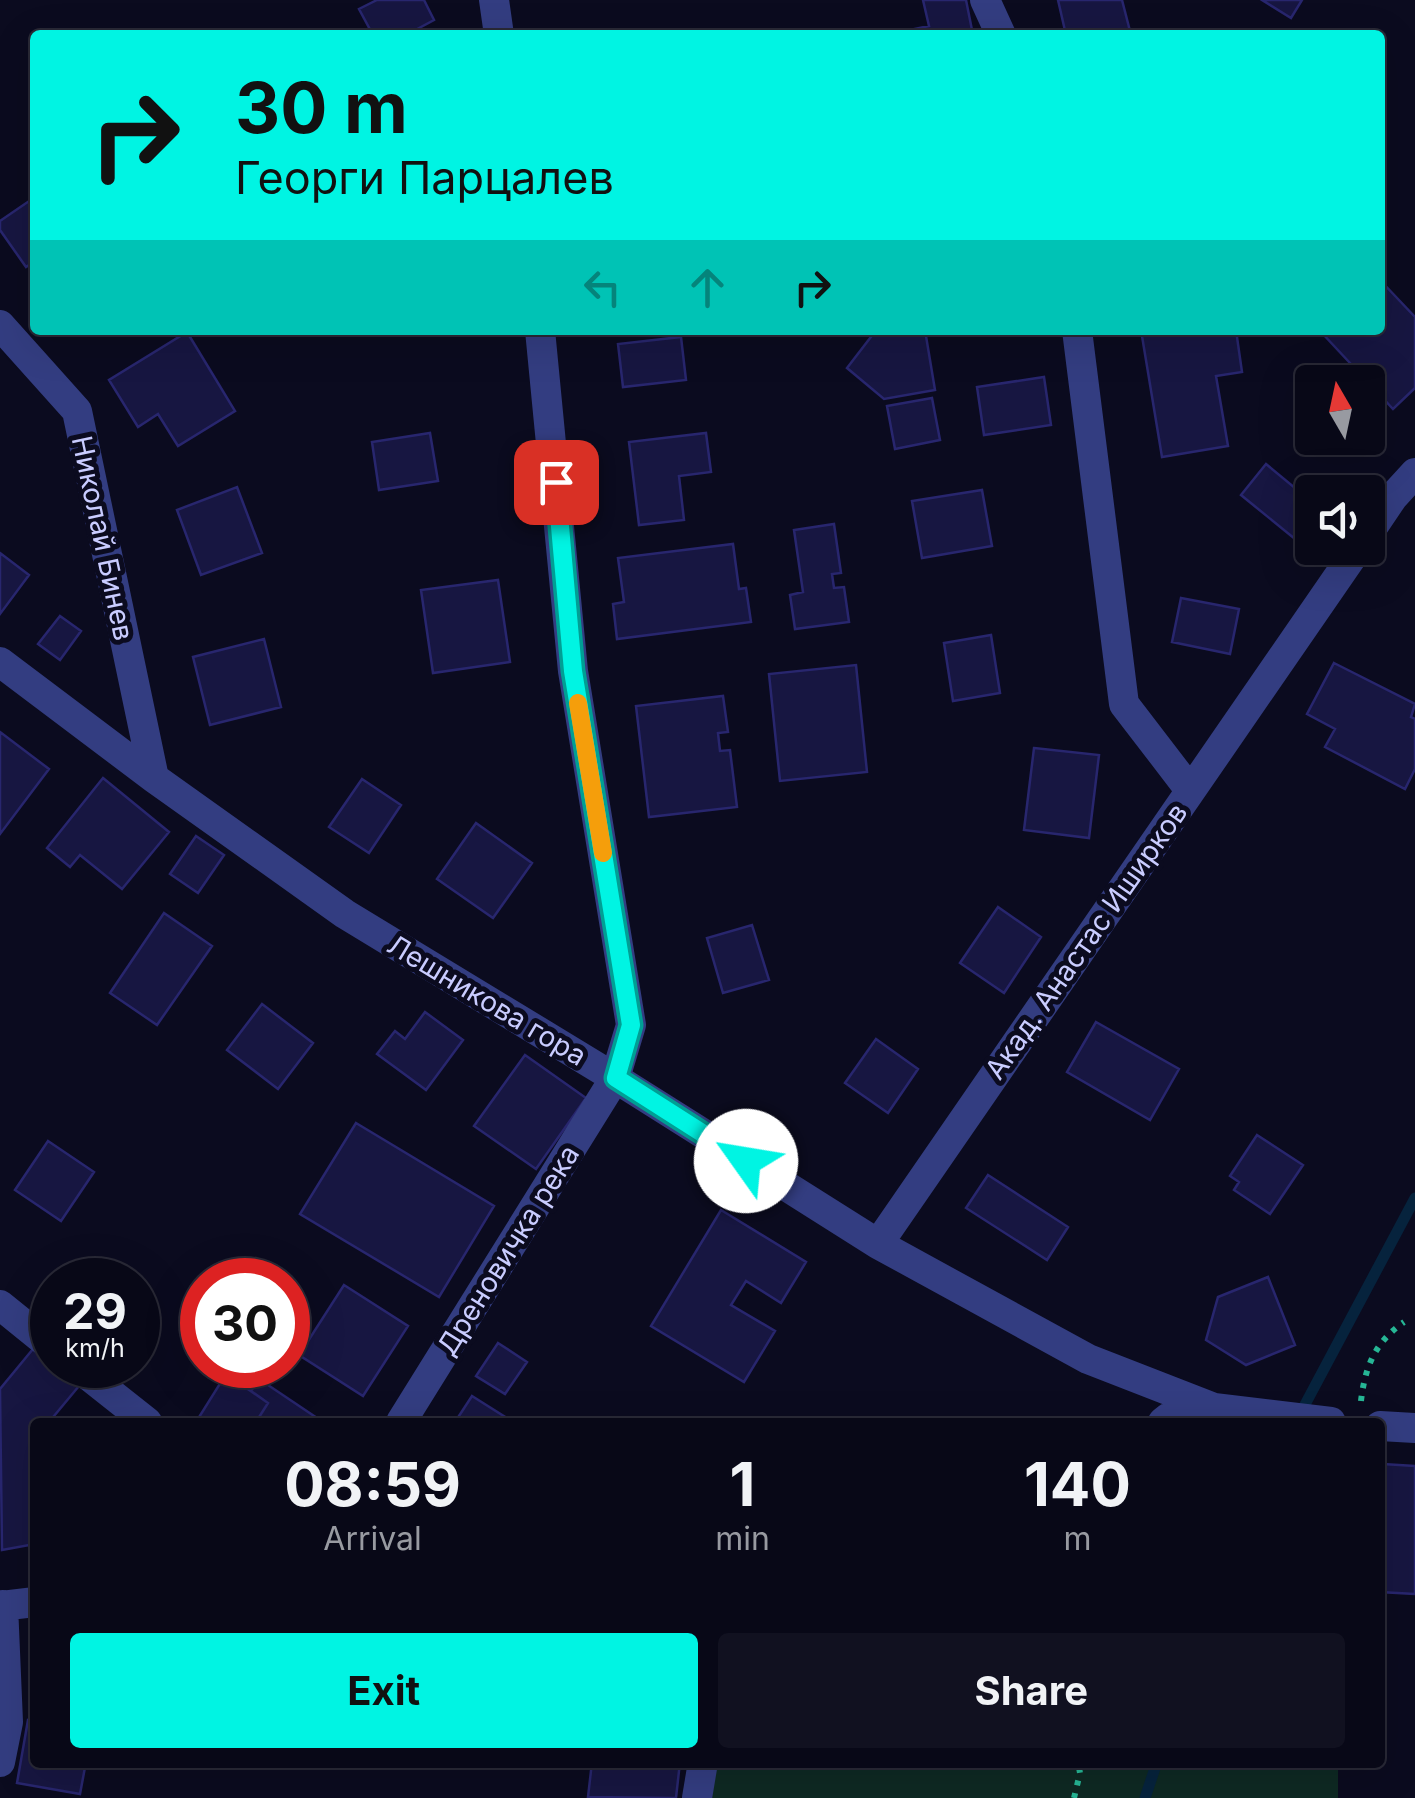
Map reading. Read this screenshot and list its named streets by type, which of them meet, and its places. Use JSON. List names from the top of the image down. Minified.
{"streets":{"street":["Николай Бинев","Акад. Анастас Иширков","Лешникова гора","Дреновичка река"]},"crossings":[["Николай Бинев","Лешникова гора"],["Акад. Анастас Иширков","Лешникова гора"],["Лешникова гора","Дреновичка река"]],"north":"top","page":{"turn":["30 m","Георги Парцалев"],"speed":"29 km/h","limit":"30","eta":["08:59","Arrival","1","min","140","m"],"buttons":["Exit","Share"]}}
